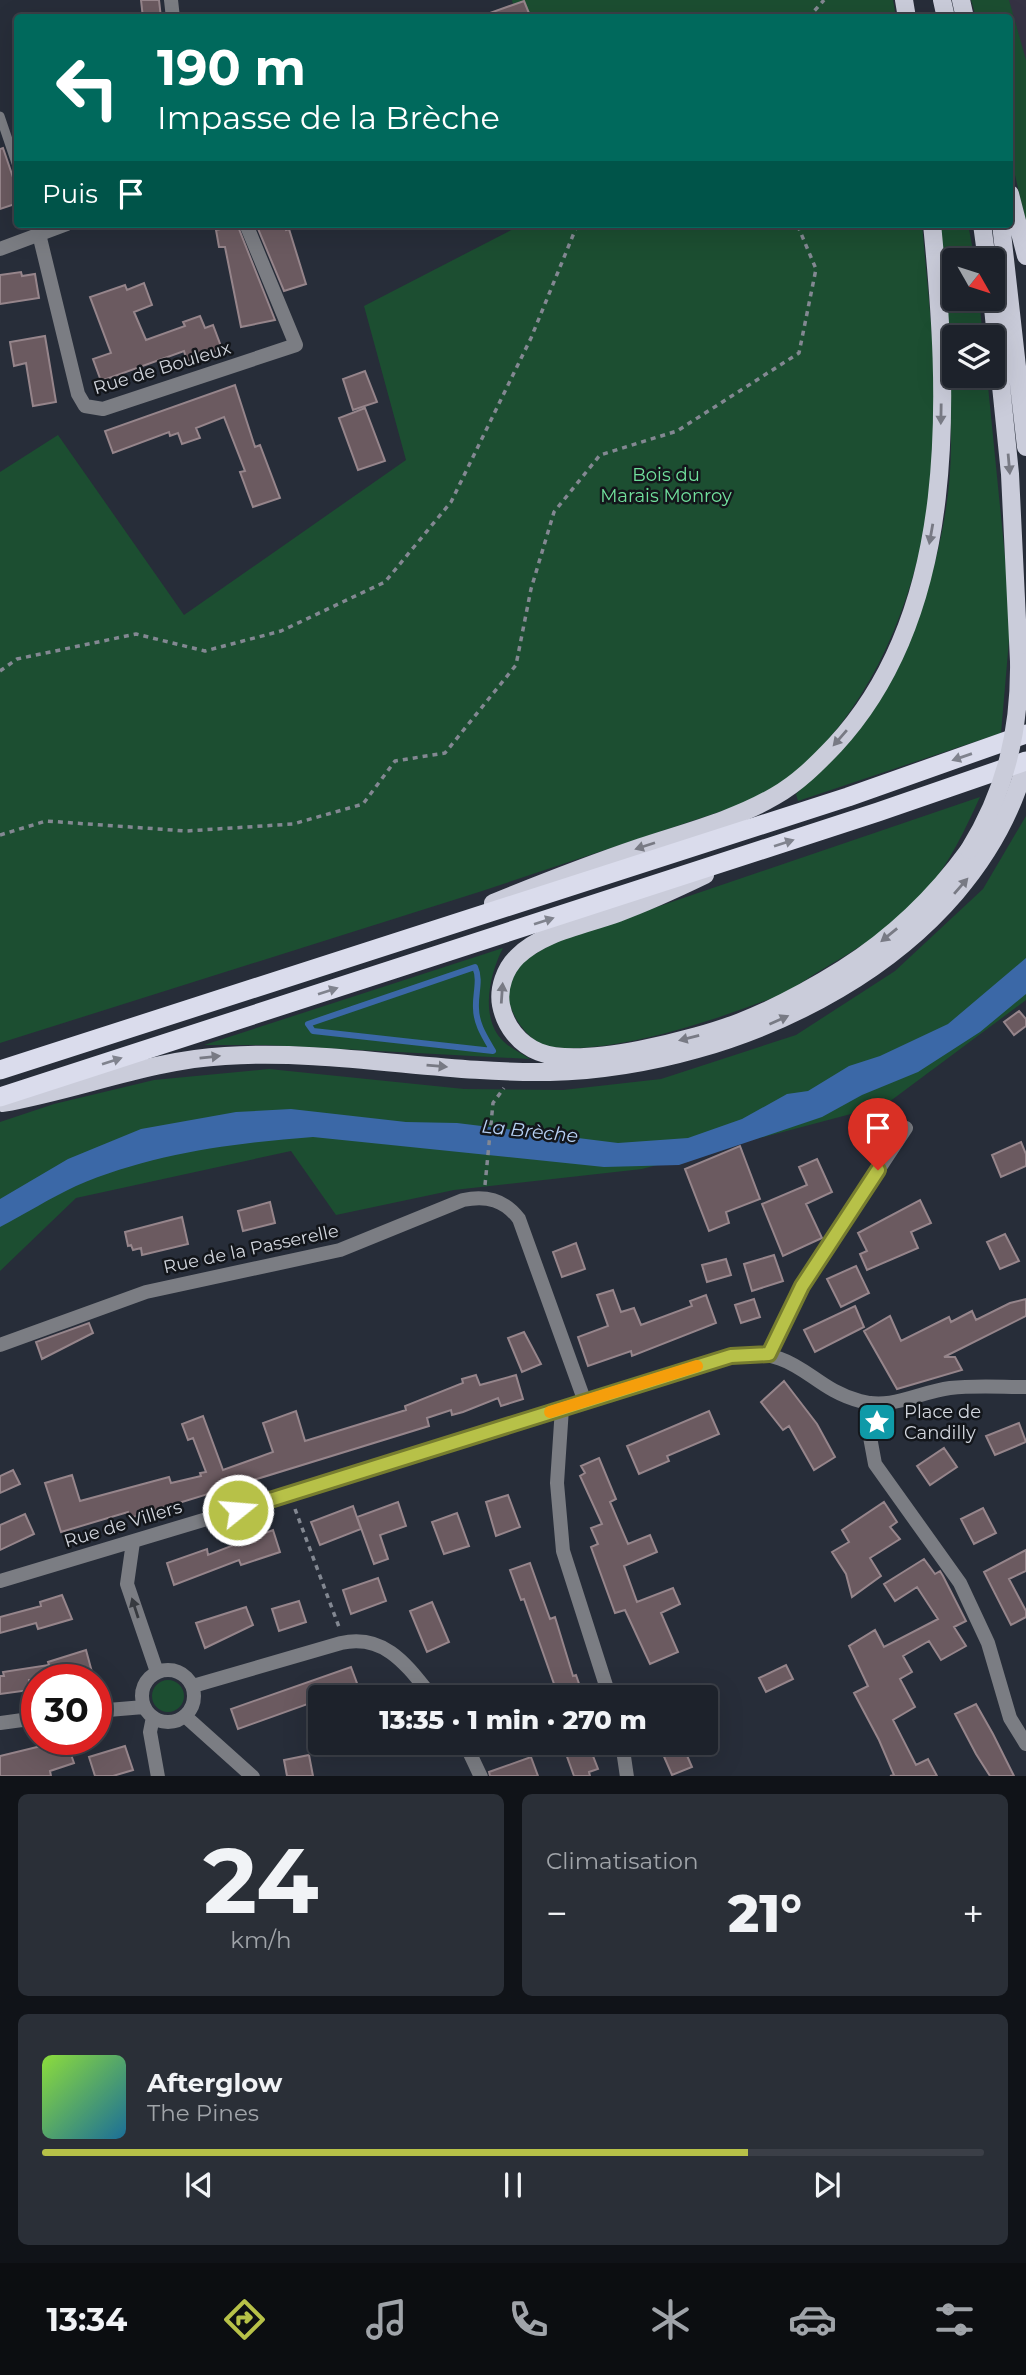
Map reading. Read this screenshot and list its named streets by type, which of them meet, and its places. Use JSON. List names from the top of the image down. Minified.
{"streets":{"street":["Rue de Bouleux","Rue de la Passerelle","Rue de Villers"]},"water":["La Brèche"],"parks":["Bois du Marais Monroy"],"places":{"place":["Place de Candilly"]},"north":"bottom right","page":{"turn":["190 m","Impasse de la Brèche"],"then":"Puis","limit":"30","trip":"13:35 · 1 min · 270 m","tile":[["24","km/h"],"Climatisation"],"heat":["−","21°","+"],"song":["Afterglow","The Pines"],"tabs":"13:34"}}
